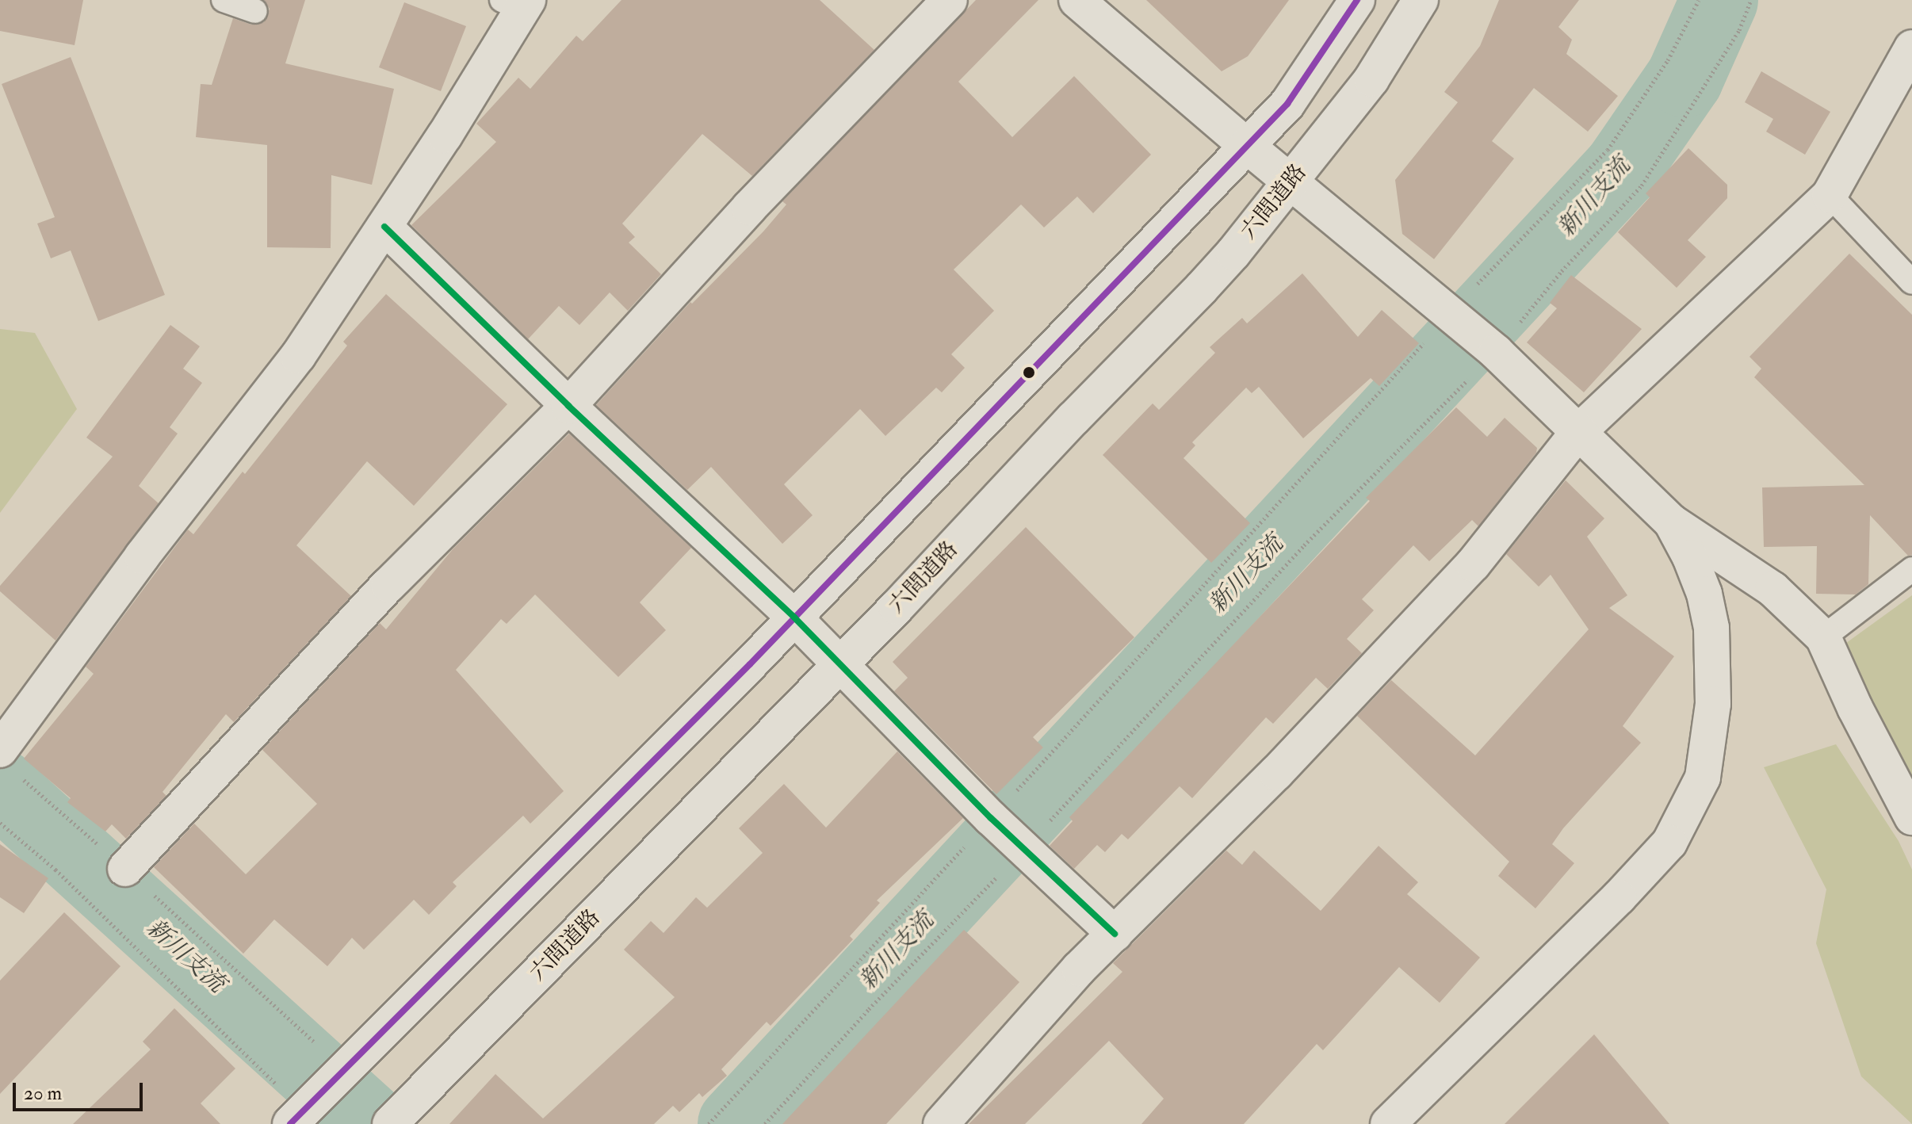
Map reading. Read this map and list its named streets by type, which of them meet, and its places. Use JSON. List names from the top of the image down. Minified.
{"streets":{"street":["六間道路"]},"water":["新川支流"],"scale_bar":"20 m"}
